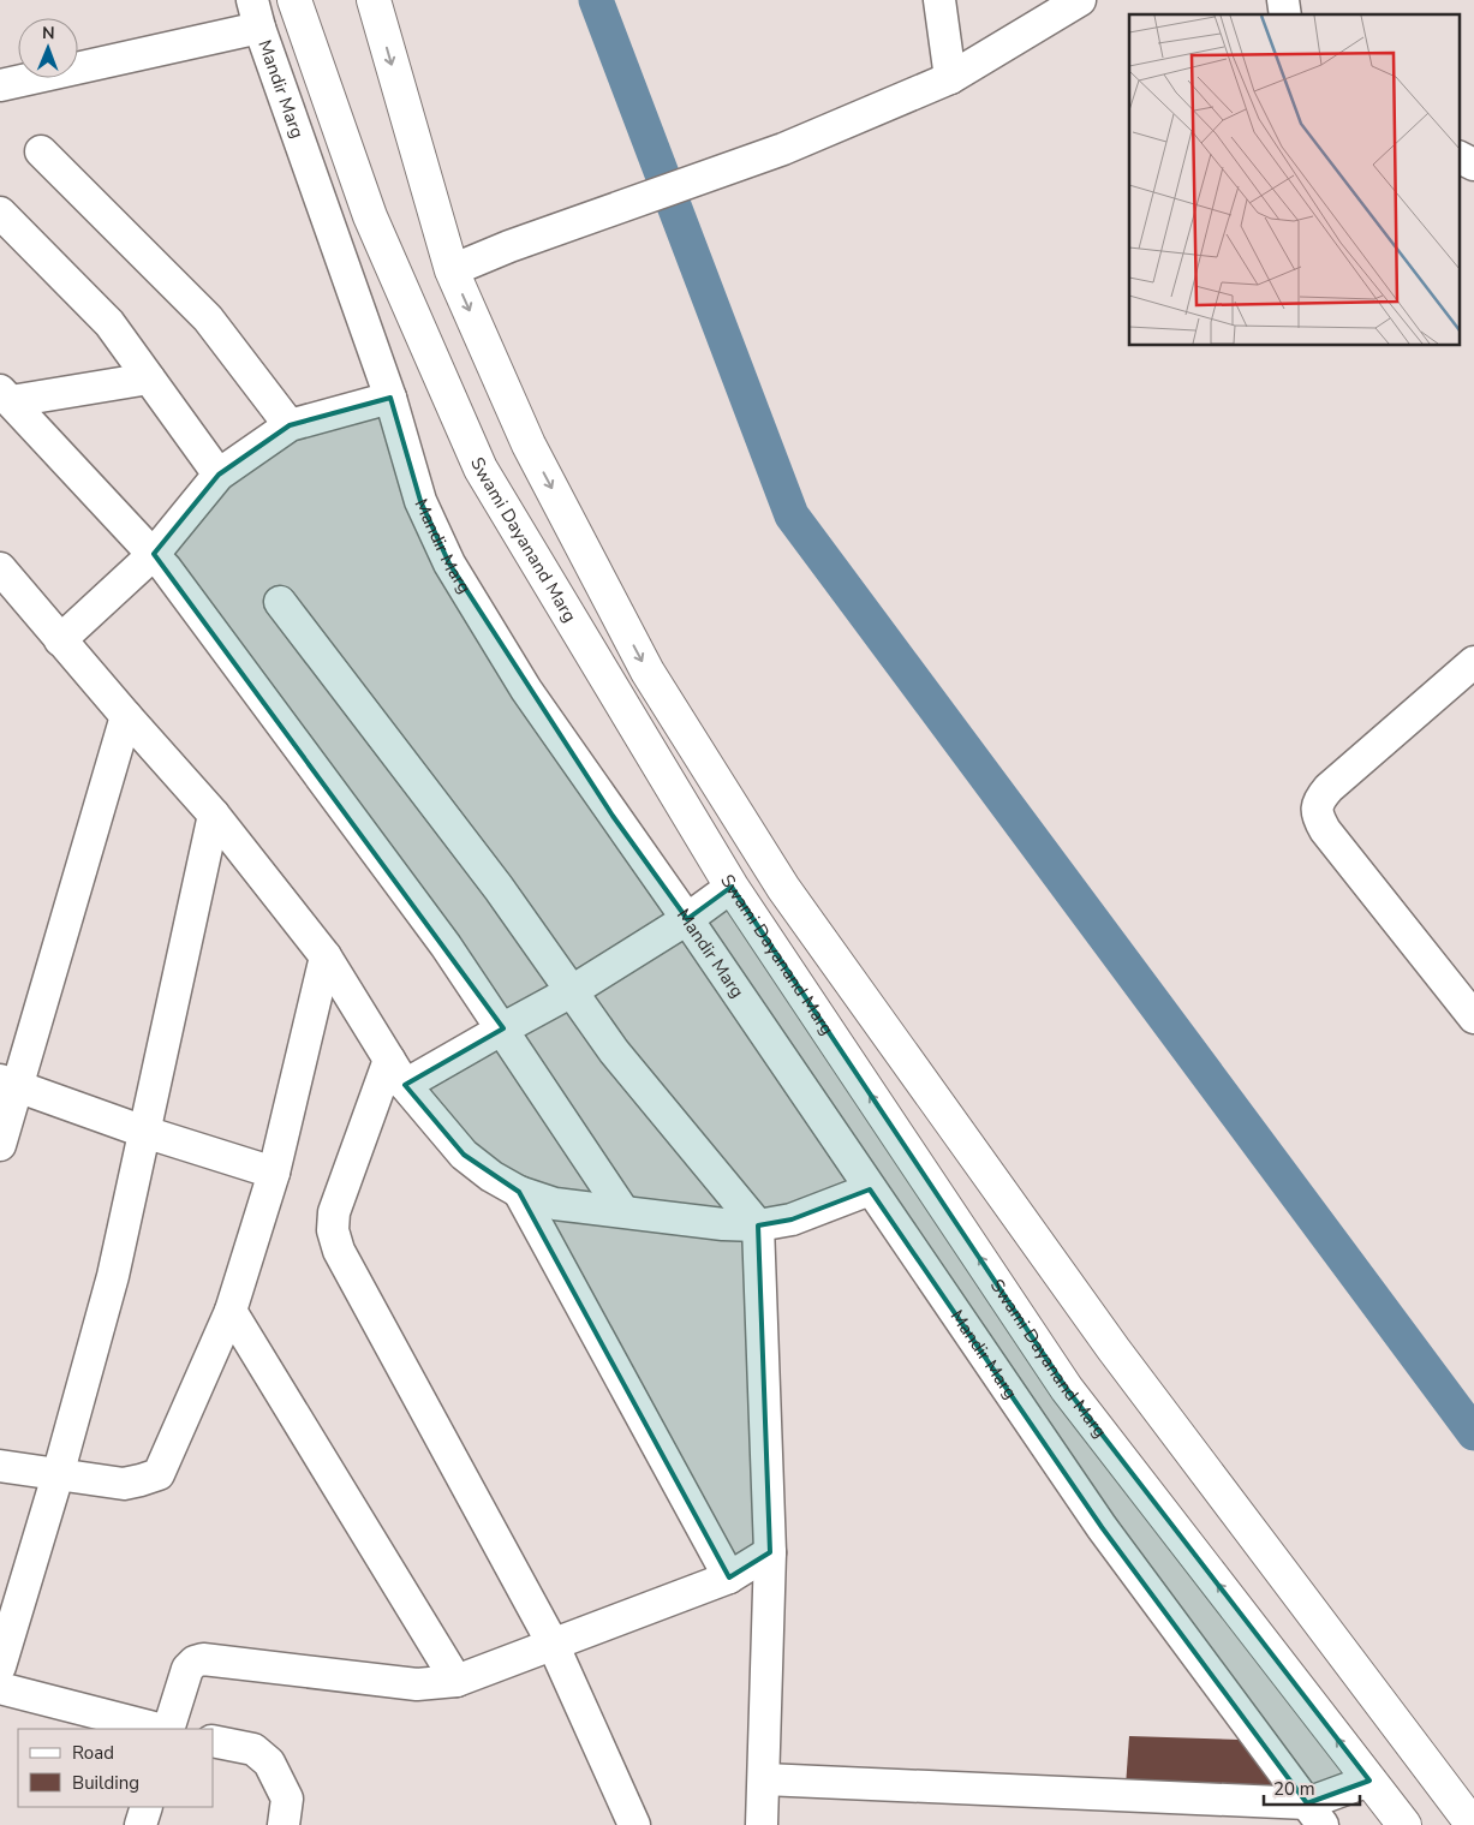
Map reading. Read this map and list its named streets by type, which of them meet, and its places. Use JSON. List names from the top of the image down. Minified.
{"streets":{"main road":["Swami Dayanand Marg"],"street":["Mandir Marg"]},"legend":["Road","Building"],"scale_bar":"20 m","north":"top"}
